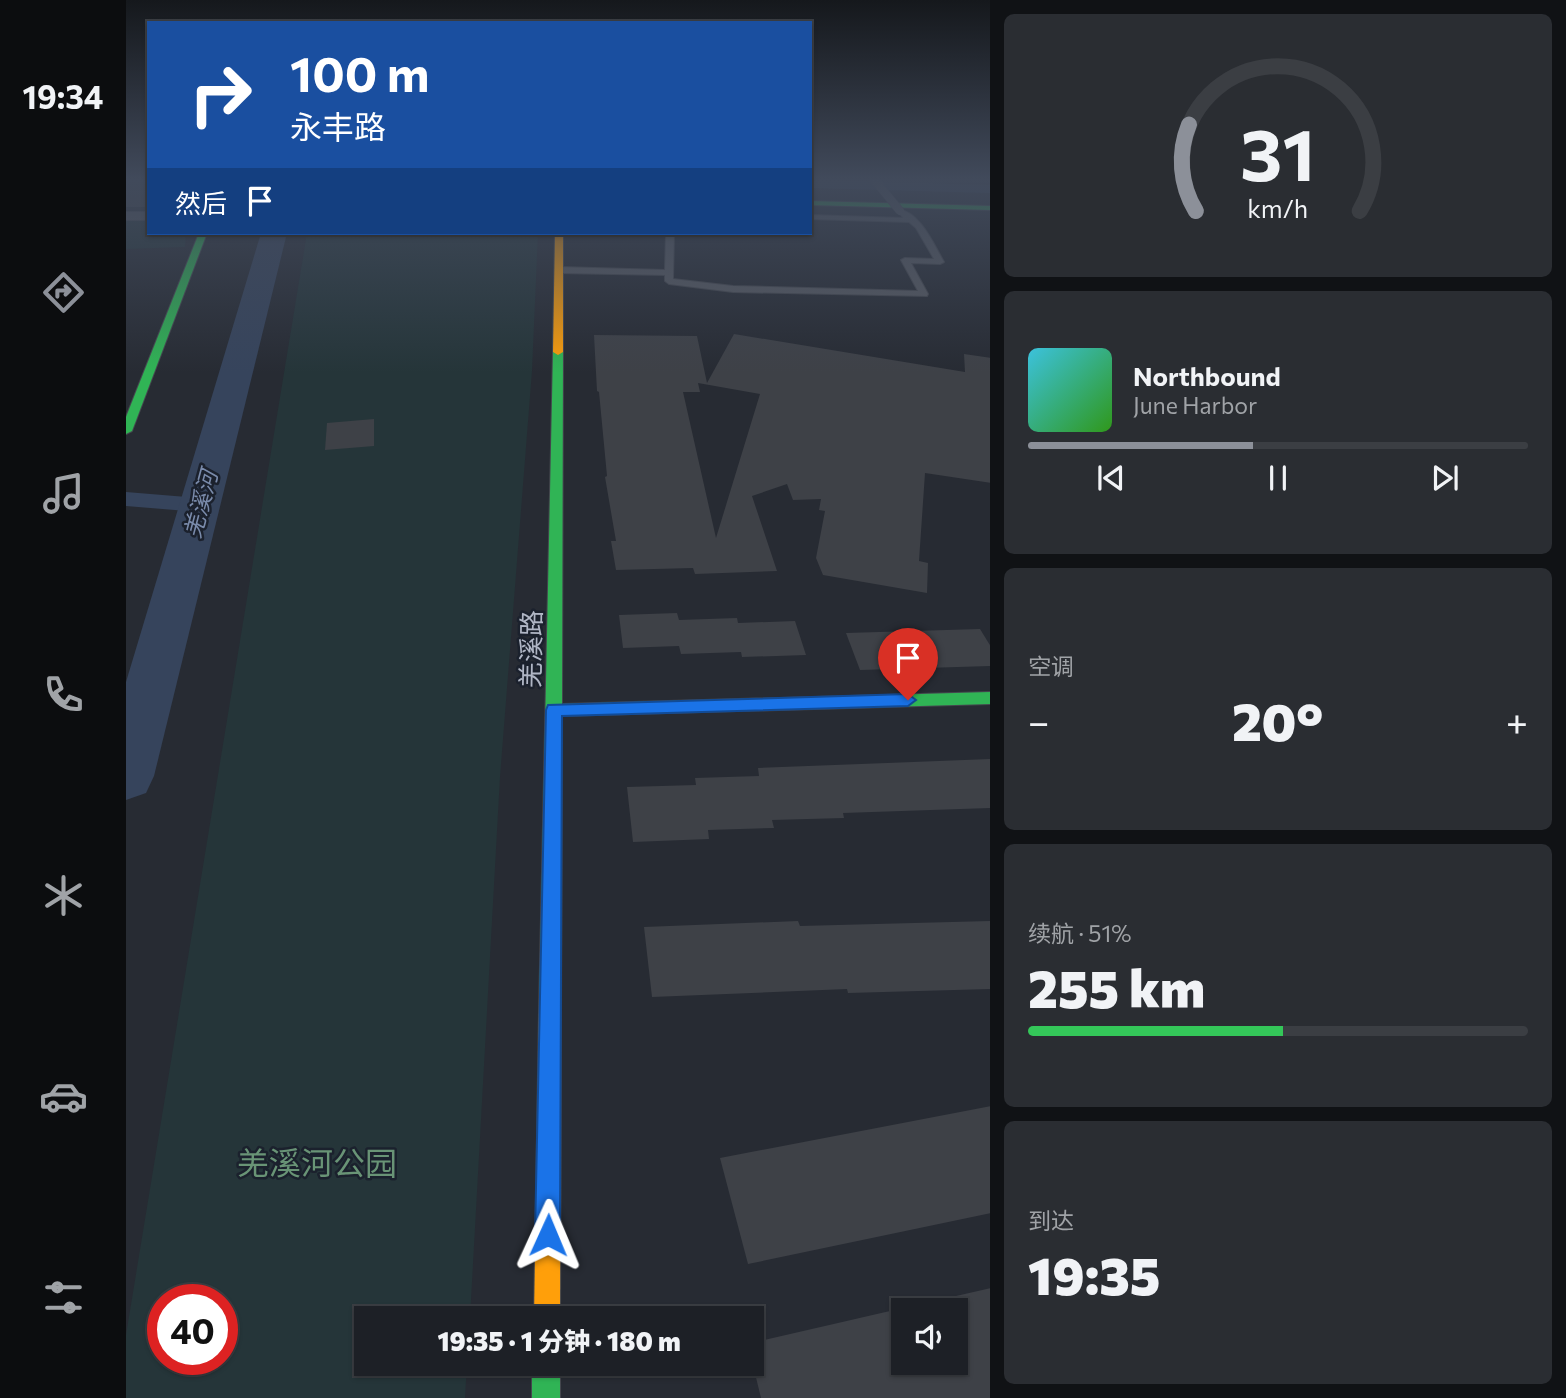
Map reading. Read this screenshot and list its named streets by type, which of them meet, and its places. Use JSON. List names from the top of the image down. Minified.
{"streets":{"street":["羌溪路"]},"water":["羌溪河"],"parks":["羌溪河公园"],"page":{"tabs":"19:34","turn":["100 m","永丰路"],"then":"然后","song":["Northbound","June Harbor"],"tile":["空调",["续航 · 51%","255 km"],["到达","19:35"]],"heat":["−","20°","+"],"limit":"40","trip":"19:35 · 1 分钟 · 180 m","gauge":["31","km/h"]}}
